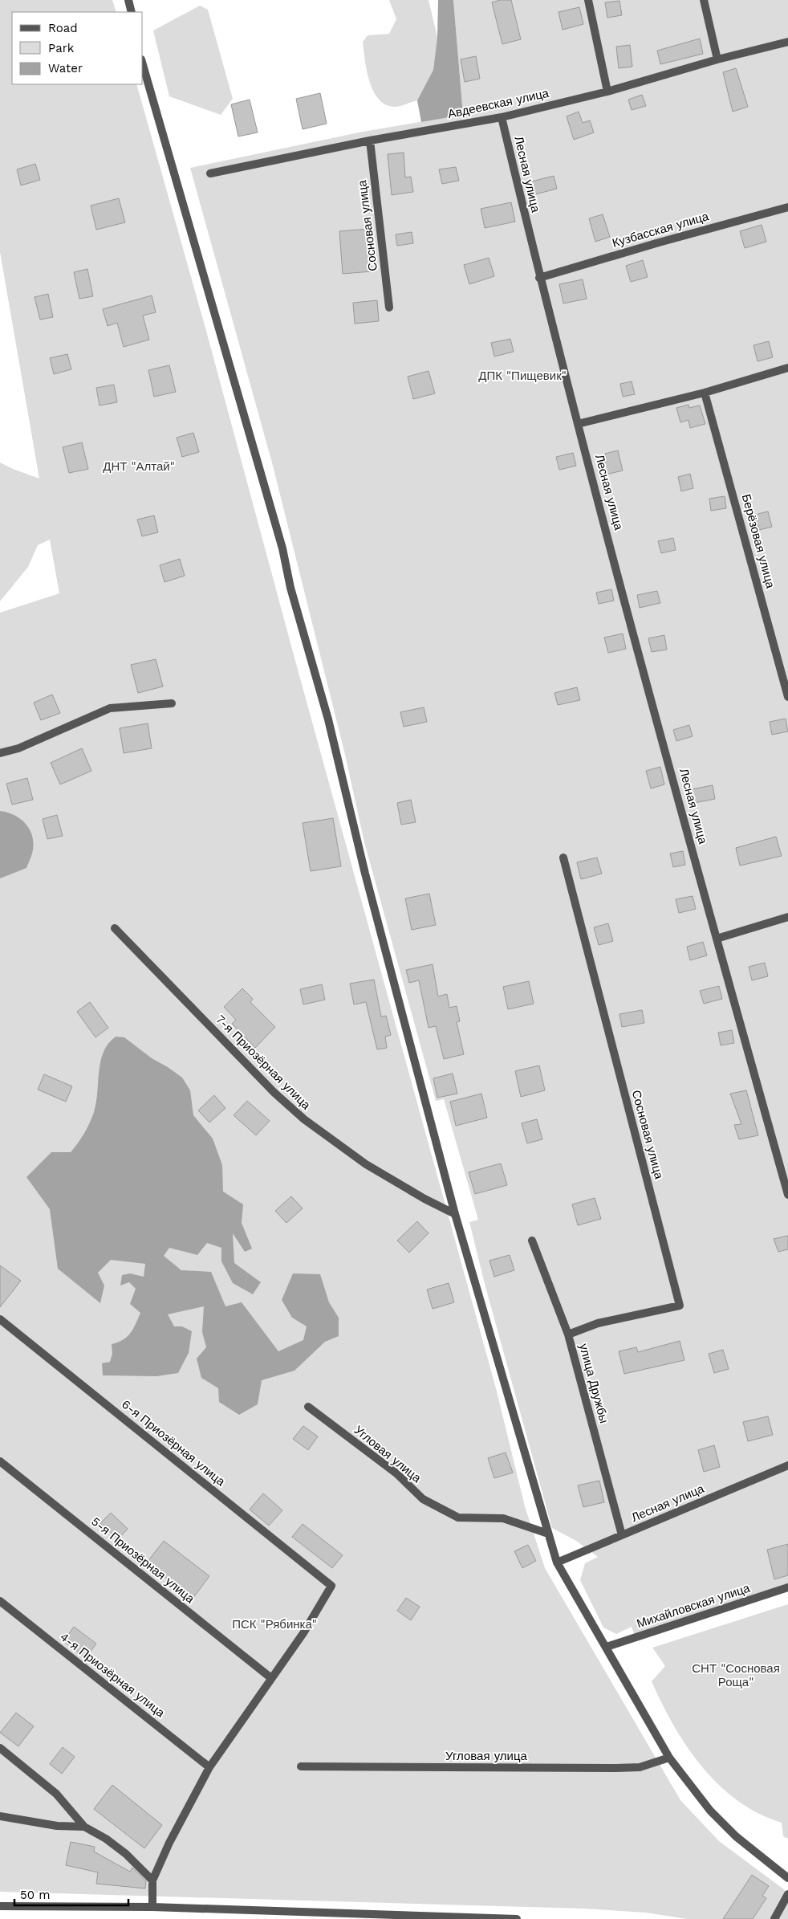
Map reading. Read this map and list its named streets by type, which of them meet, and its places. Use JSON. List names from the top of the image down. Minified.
{"streets":{"street":["Авдеевская улица","Лесная улица","Сосновая улица","Кузбасская улица","Берёзовая улица","7-я Приозёрная улица","улица Дружбы","6-я Приозёрная улица","Угловая улица","5-я Приозёрная улица","Михайловская улица","4-я Приозёрная улица"]},"crossings":[["Авдеевская улица","Лесная улица"],["Авдеевская улица","Сосновая улица"],["Лесная улица","Кузбасская улица"],["Лесная улица","улица Дружбы"],["Сосновая улица","улица Дружбы"],["6-я Приозёрная улица","5-я Приозёрная улица"]],"parks":["ДПК \"Пищевик\"","ДНТ \"Алтай\"","ПСК \"Рябинка\"","СНТ \"Сосновая Роща\""],"legend":["Road","Park","Water"],"scale_bar":"50 m"}
